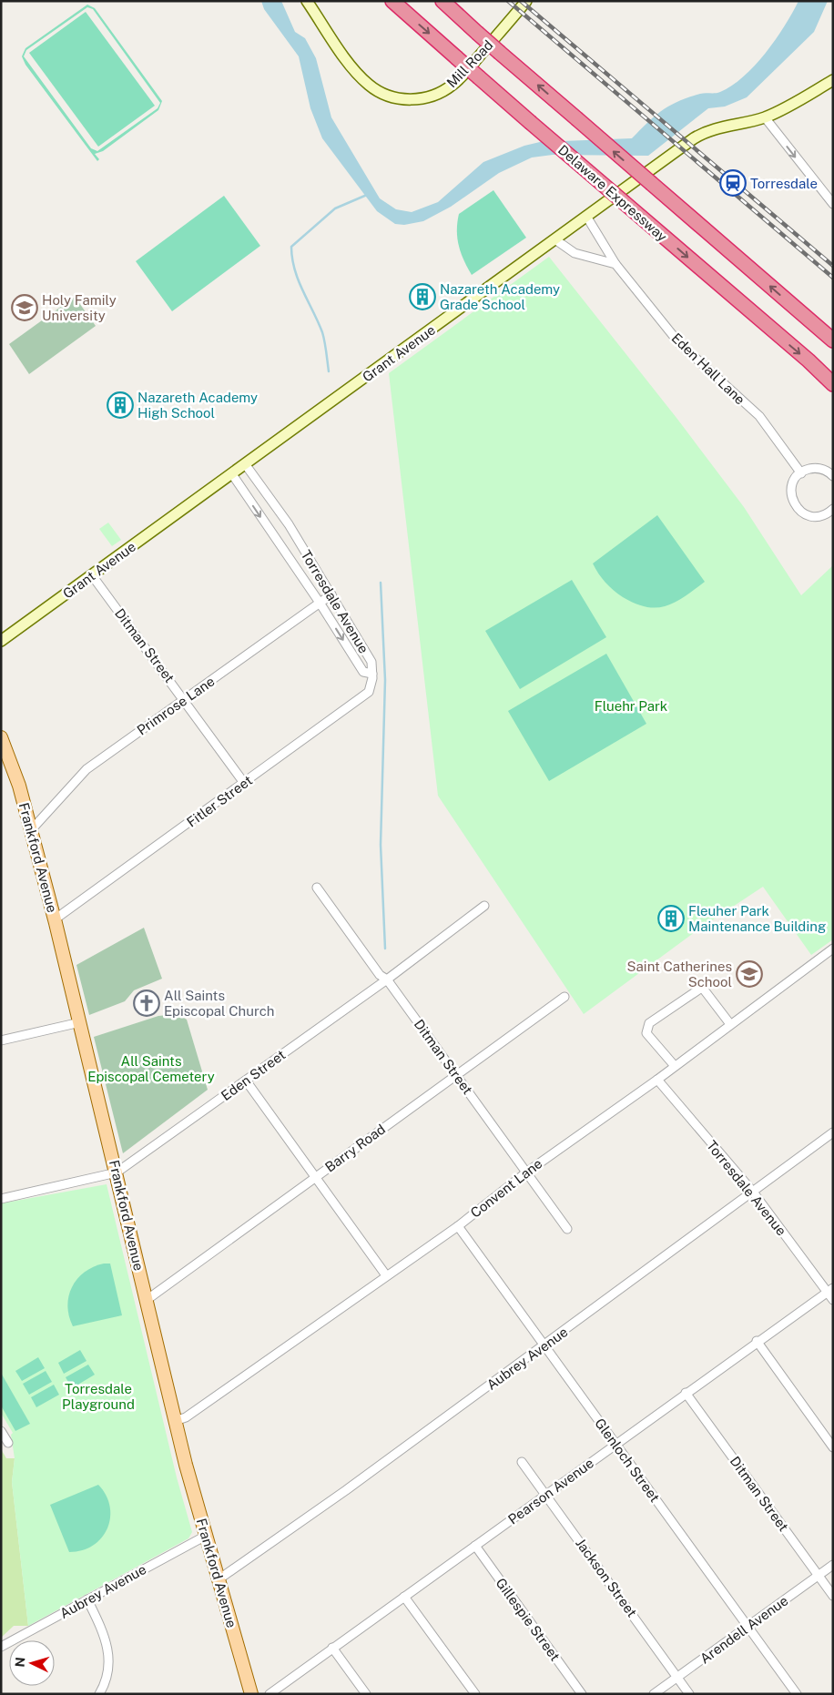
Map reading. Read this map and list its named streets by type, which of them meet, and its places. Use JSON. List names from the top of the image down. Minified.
{"streets":{"highway":["Delaware Expressway"],"main road":["Frankford Avenue"],"street":["Mill Road","Grant Avenue","Eden Hall Lane","Torresdale Avenue","Ditman Street","Primrose Lane","Fitler Street","Eden Street","Barry Road","Convent Lane","Aubrey Avenue","Glenloch Street","Pearson Avenue","Jackson Street","Gillespie Street","Arendell Avenue"]},"crossings":[["Grant Avenue","Eden Hall Lane"],["Grant Avenue","Torresdale Avenue"],["Grant Avenue","Ditman Street"],["Torresdale Avenue","Primrose Lane"],["Torresdale Avenue","Fitler Street"],["Torresdale Avenue","Convent Lane"],["Torresdale Avenue","Aubrey Avenue"],["Torresdale Avenue","Pearson Avenue"],["Ditman Street","Primrose Lane"],["Ditman Street","Fitler Street"],["Ditman Street","Eden Street"],["Ditman Street","Barry Road"],["Ditman Street","Convent Lane"],["Ditman Street","Pearson Avenue"],["Ditman Street","Arendell Avenue"],["Primrose Lane","Frankford Avenue"],["Fitler Street","Frankford Avenue"],["Frankford Avenue","Eden Street"],["Frankford Avenue","Barry Road"],["Frankford Avenue","Convent Lane"],["Frankford Avenue","Aubrey Avenue"],["Convent Lane","Glenloch Street"],["Aubrey Avenue","Glenloch Street"],["Glenloch Street","Pearson Avenue"],["Glenloch Street","Arendell Avenue"],["Pearson Avenue","Jackson Street"],["Pearson Avenue","Gillespie Street"],["Jackson Street","Arendell Avenue"]],"parks":["Fluehr Park","All Saints Episcopal Cemetery","Torresdale Playground"],"places":{"station":["Torresdale"],"building":["Nazareth Academy Grade School","Nazareth Academy High School","Fleuher Park Maintenance Building"],"school or university":["Holy Family University","Saint Catherines School"],"church":["All Saints Episcopal Church"]},"north":"left"}
